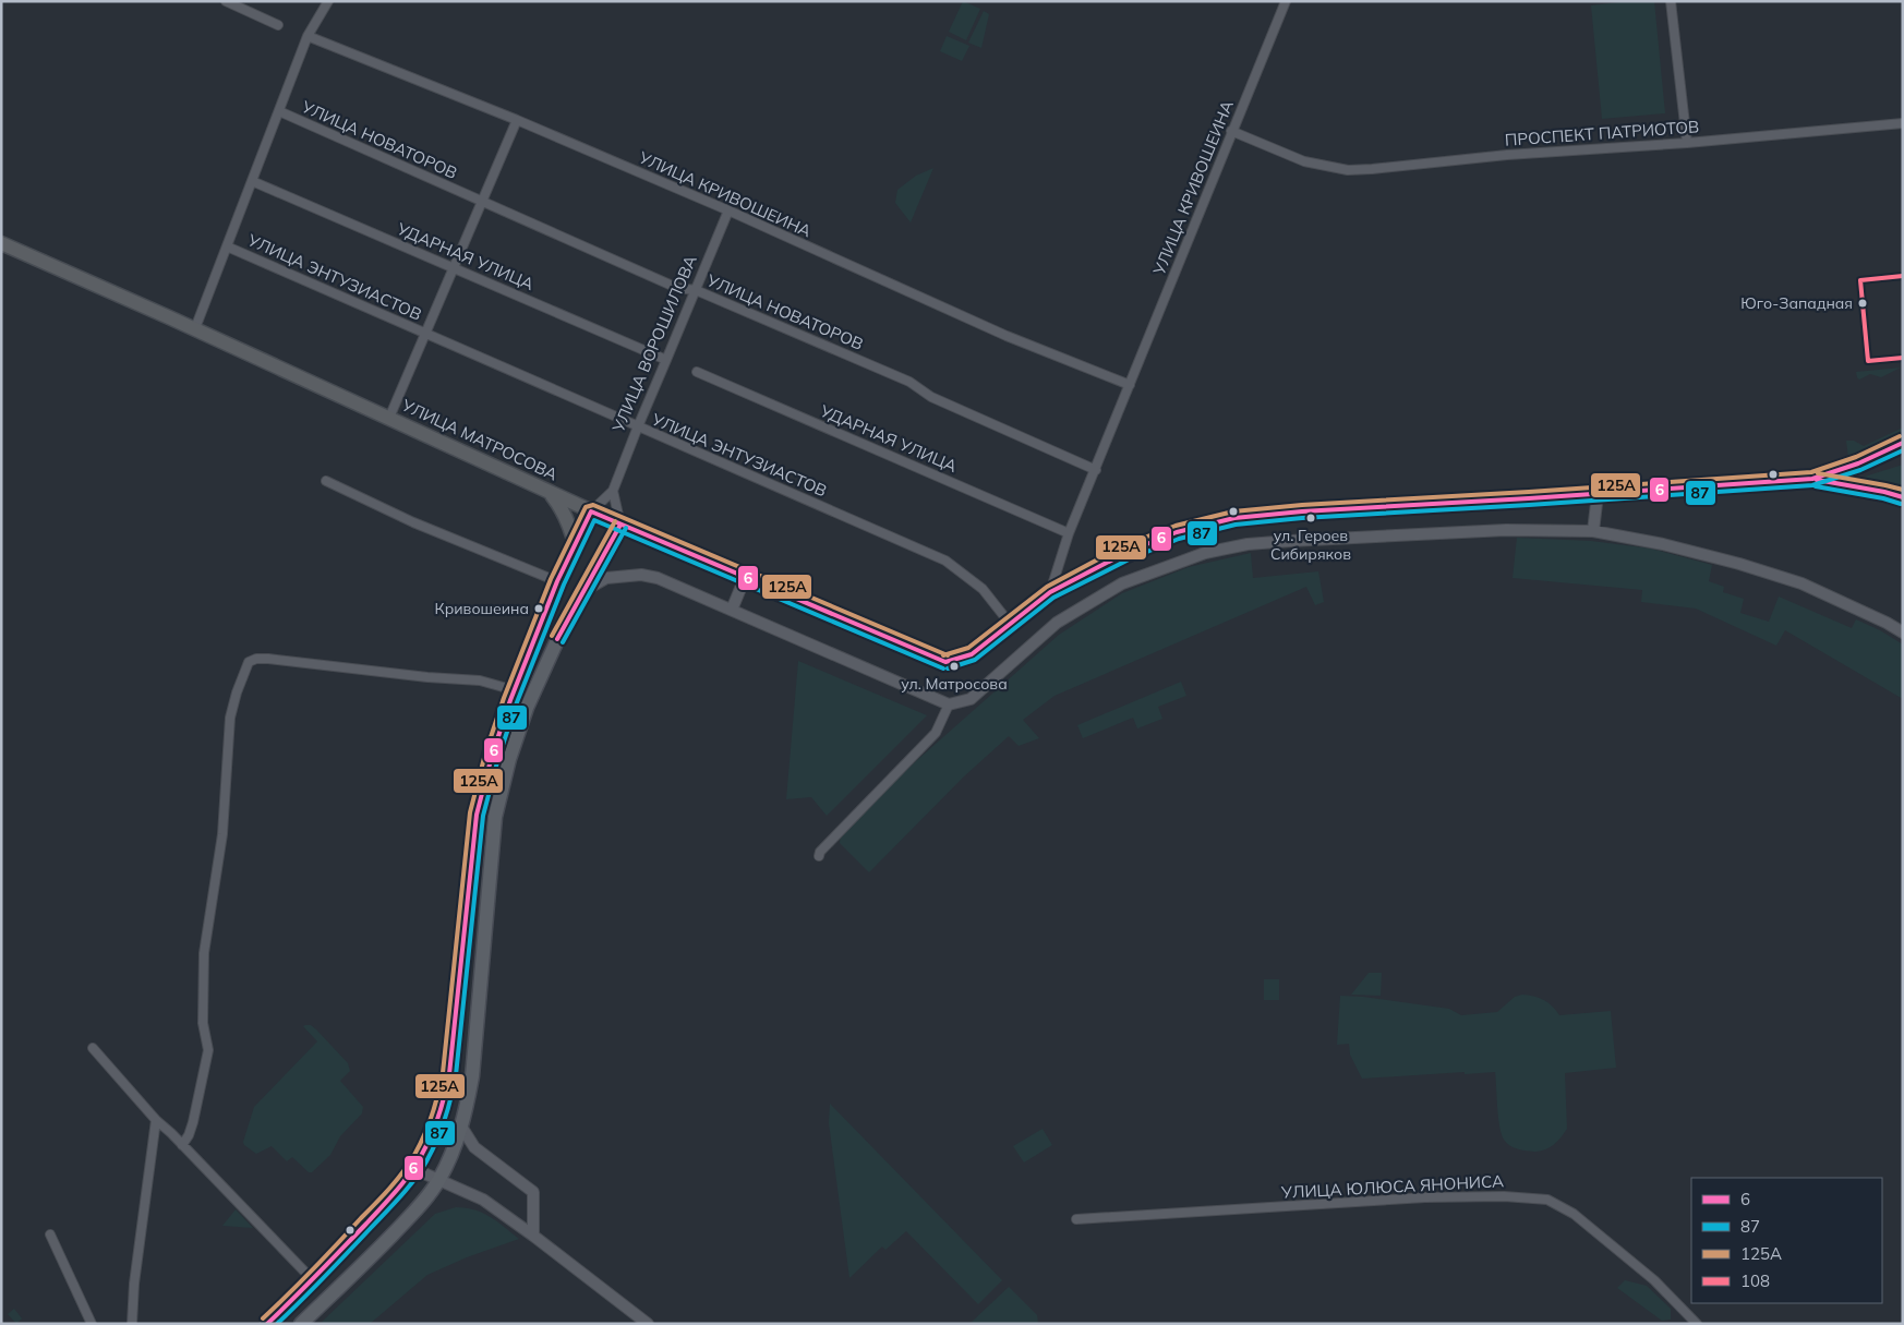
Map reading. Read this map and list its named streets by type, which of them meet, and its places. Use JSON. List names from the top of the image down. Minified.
{"streets":{"highway":["УЛИЦА МАТРОСОВА"],"main road":["УЛИЦА ВОРОШИЛОВА"],"street":["ПРОСПЕКТ ПАТРИОТОВ","УЛИЦА НОВАТОРОВ","УЛИЦА КРИВОШЕИНА","УДАРНАЯ УЛИЦА","УЛИЦА ЭНТУЗИАСТОВ","УЛИЦА ЮЛЮСА ЯНОНИСА"]},"crossings":[["ПРОСПЕКТ ПАТРИОТОВ","УЛИЦА КРИВОШЕИНА"],["УЛИЦА НОВАТОРОВ","УЛИЦА КРИВОШЕИНА"],["УЛИЦА НОВАТОРОВ","УЛИЦА ВОРОШИЛОВА"],["УЛИЦА КРИВОШЕИНА","УДАРНАЯ УЛИЦА"],["УЛИЦА КРИВОШЕИНА","УЛИЦА ВОРОШИЛОВА"],["УДАРНАЯ УЛИЦА","УЛИЦА ВОРОШИЛОВА"],["УЛИЦА ЭНТУЗИАСТОВ","УЛИЦА ВОРОШИЛОВА"],["УЛИЦА ЭНТУЗИАСТОВ","УЛИЦА МАТРОСОВА"],["УЛИЦА ВОРОШИЛОВА","УЛИЦА МАТРОСОВА"]],"places":["Юго-Западная","ул. Героев Сибиряков","Кривошеина","ул. Матросова"],"lines":["transit line 108","transit line 125А","transit line 6","transit line 87"],"legend":["6","87","125А","108"]}
